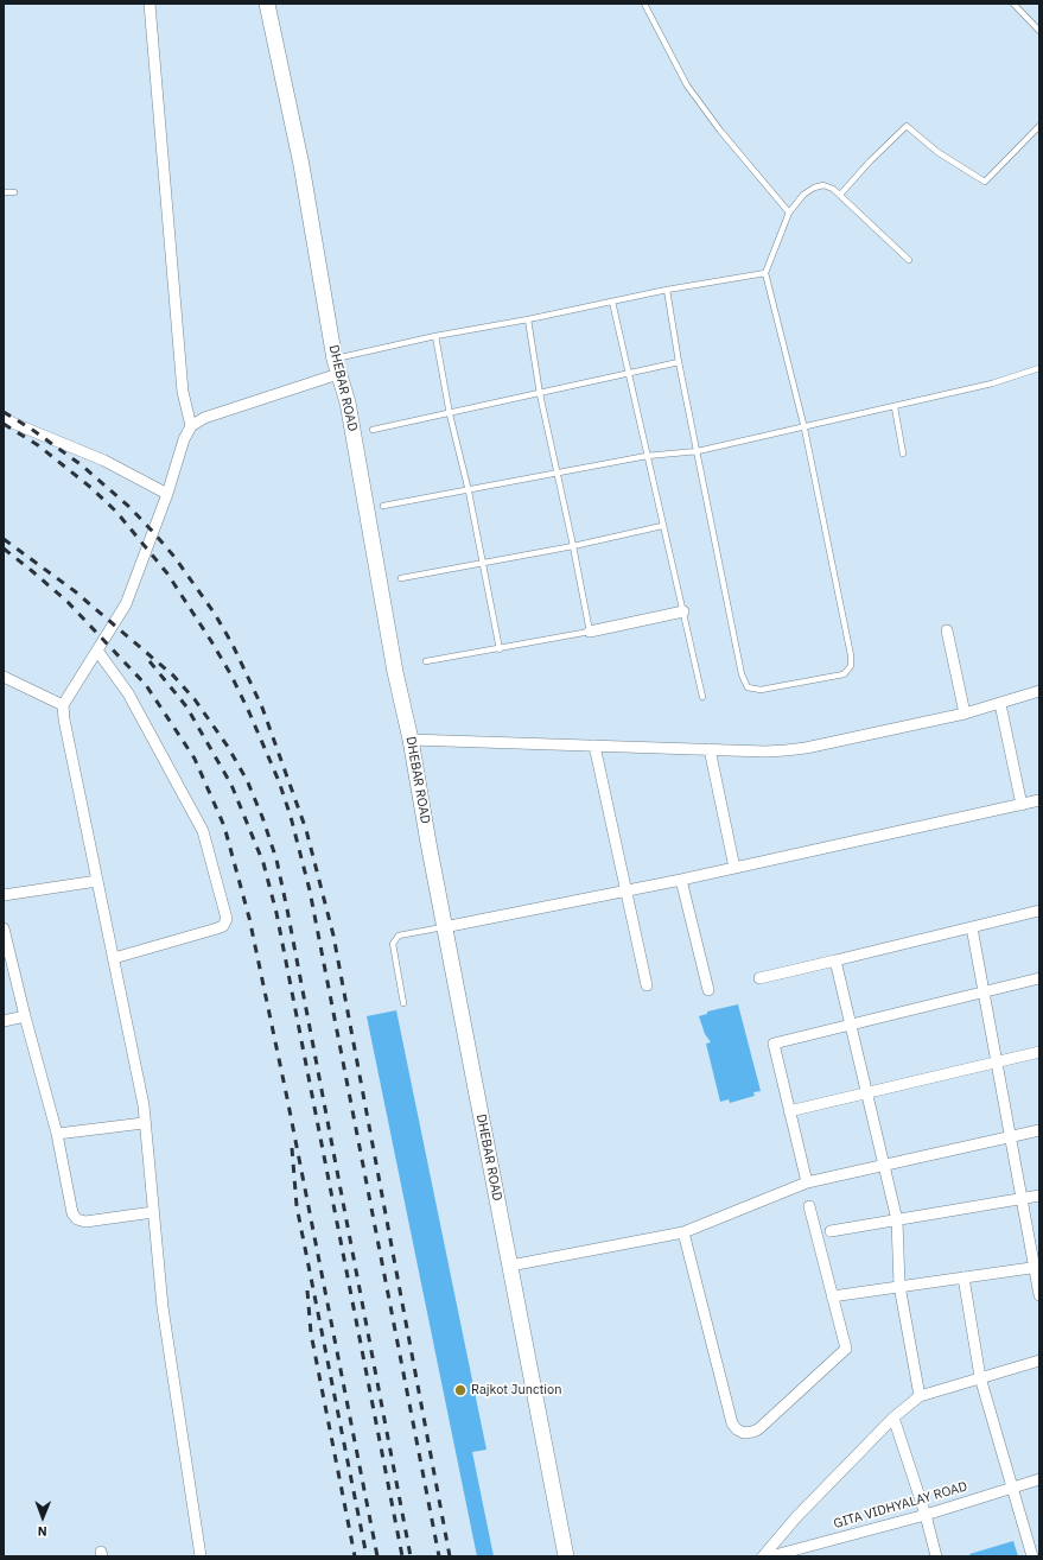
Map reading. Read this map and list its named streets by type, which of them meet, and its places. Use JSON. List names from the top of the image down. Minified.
{"streets":{"street":["DHEBAR ROAD","GITA VIDHYALAY ROAD"]},"places":["Rajkot Junction"],"north":"bottom"}
